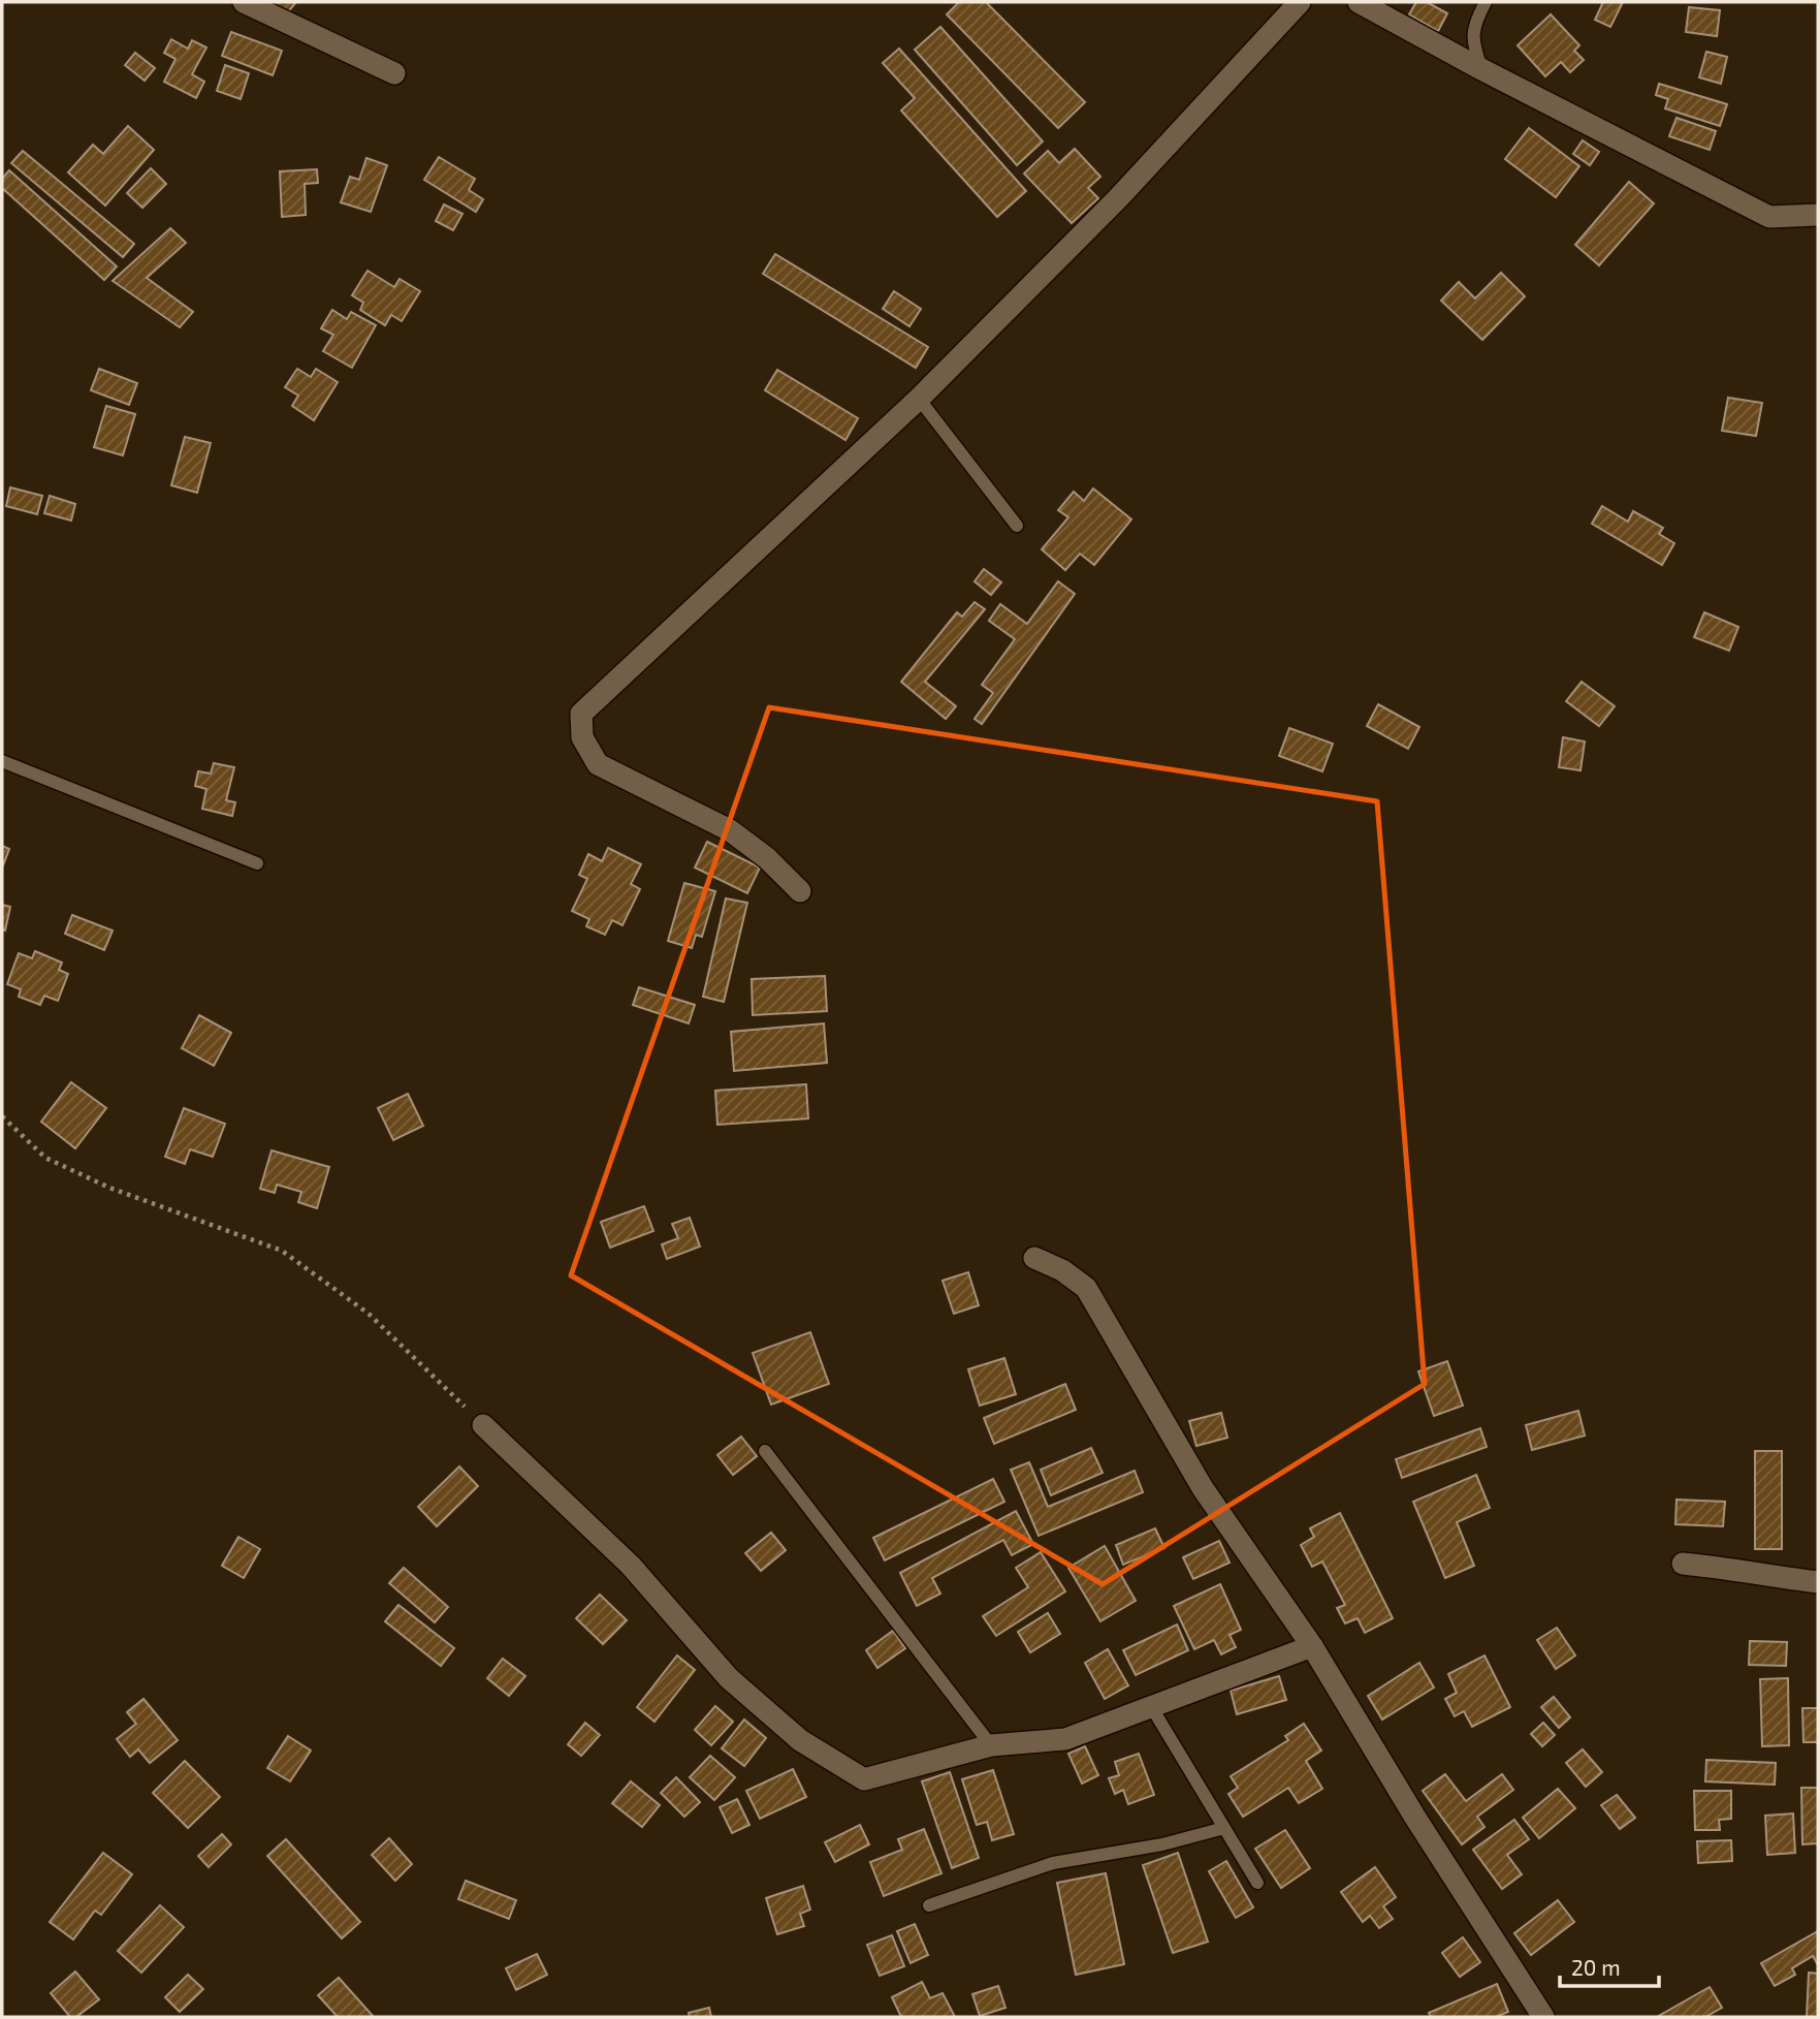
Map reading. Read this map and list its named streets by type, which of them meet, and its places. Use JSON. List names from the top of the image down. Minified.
{"scale_bar":"20 m"}
